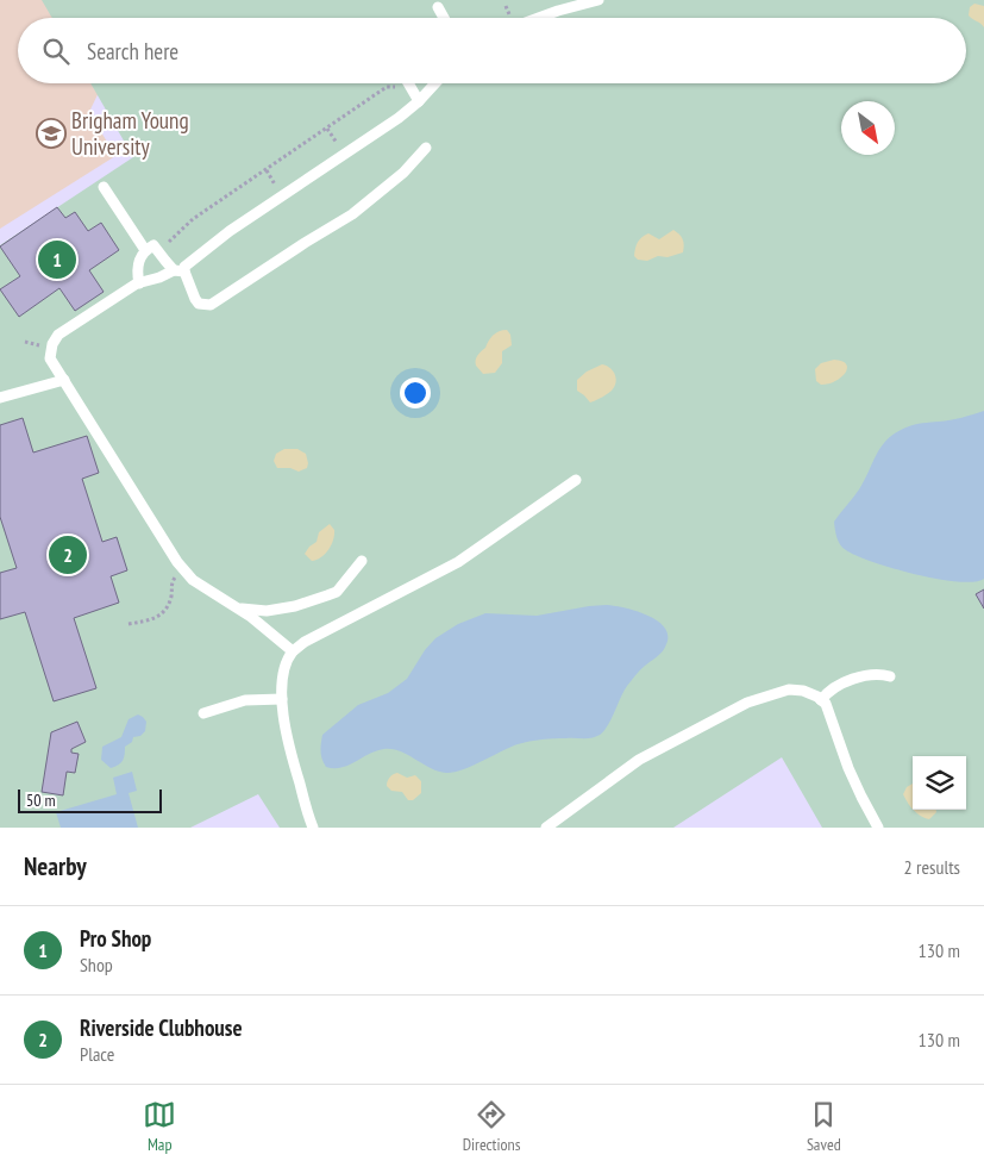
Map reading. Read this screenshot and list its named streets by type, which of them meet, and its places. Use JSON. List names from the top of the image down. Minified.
{"places":{"school or university":["Brigham Young University"]},"scale_bar":"50 m","north":"bottom right","page":{"search":"Search here","pins":["1","2"],"scale":"50 m","heading":["Nearby","2 results"],"list":[{"mark":"1","name":"Pro Shop","note":"Shop","value":"130 m"},{"mark":"2","name":"Riverside Clubhouse","note":"Place","value":"130 m"}],"nav":["Map","Directions","Saved"]}}
